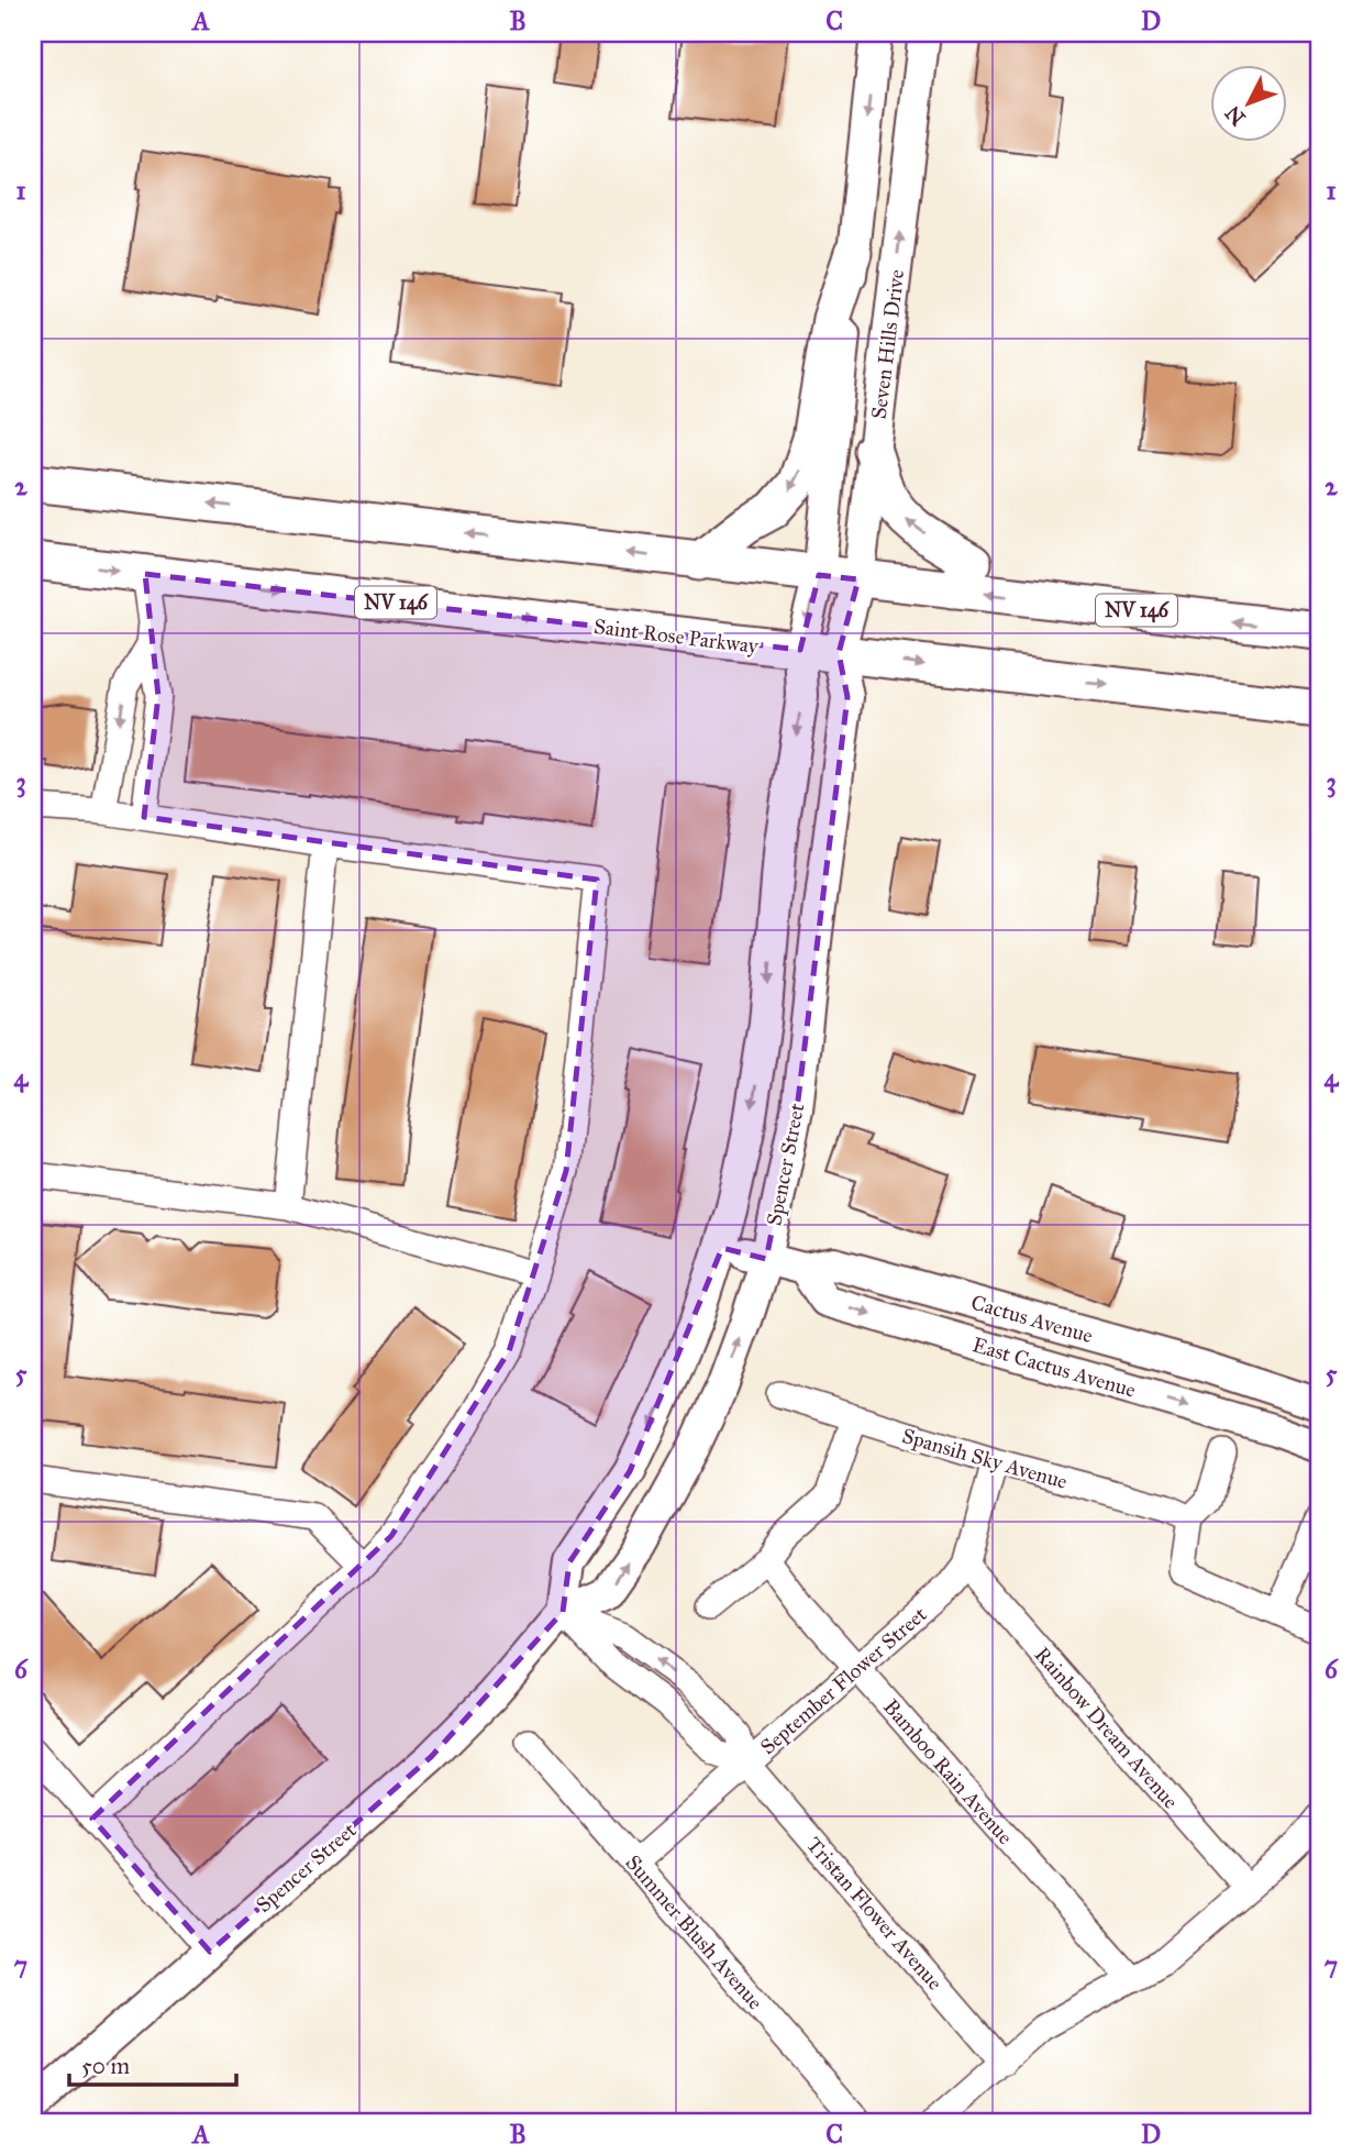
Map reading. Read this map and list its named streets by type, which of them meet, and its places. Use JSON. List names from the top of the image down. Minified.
{"streets":{"highway":["NV 146","Saint Rose Parkway"],"main road":["Seven Hills Drive","Spencer Street","Cactus Avenue","East Cactus Avenue"],"street":["Spansih Sky Avenue","September Flower Street","Rainbow Dream Avenue","Bamboo Rain Avenue","Tristan Flower Avenue","Summer Blush Avenue"]},"crossings":[["Seven Hills Drive","NV 146"],["Seven Hills Drive","Saint Rose Parkway"],["Seven Hills Drive","Spencer Street"],["Saint Rose Parkway","Spencer Street"],["Spencer Street","Cactus Avenue"],["Spencer Street","Tristan Flower Avenue"],["Cactus Avenue","East Cactus Avenue"],["Spansih Sky Avenue","September Flower Street"],["September Flower Street","Rainbow Dream Avenue"],["September Flower Street","Bamboo Rain Avenue"],["September Flower Street","Tristan Flower Avenue"],["September Flower Street","Summer Blush Avenue"]],"one_way":["East Cactus Avenue"],"scale_bar":"50 m","north":"bottom left","grid":{"columns":["A","B","C","D"],"rows":["1","2","3","4","5","6","7"]}}
